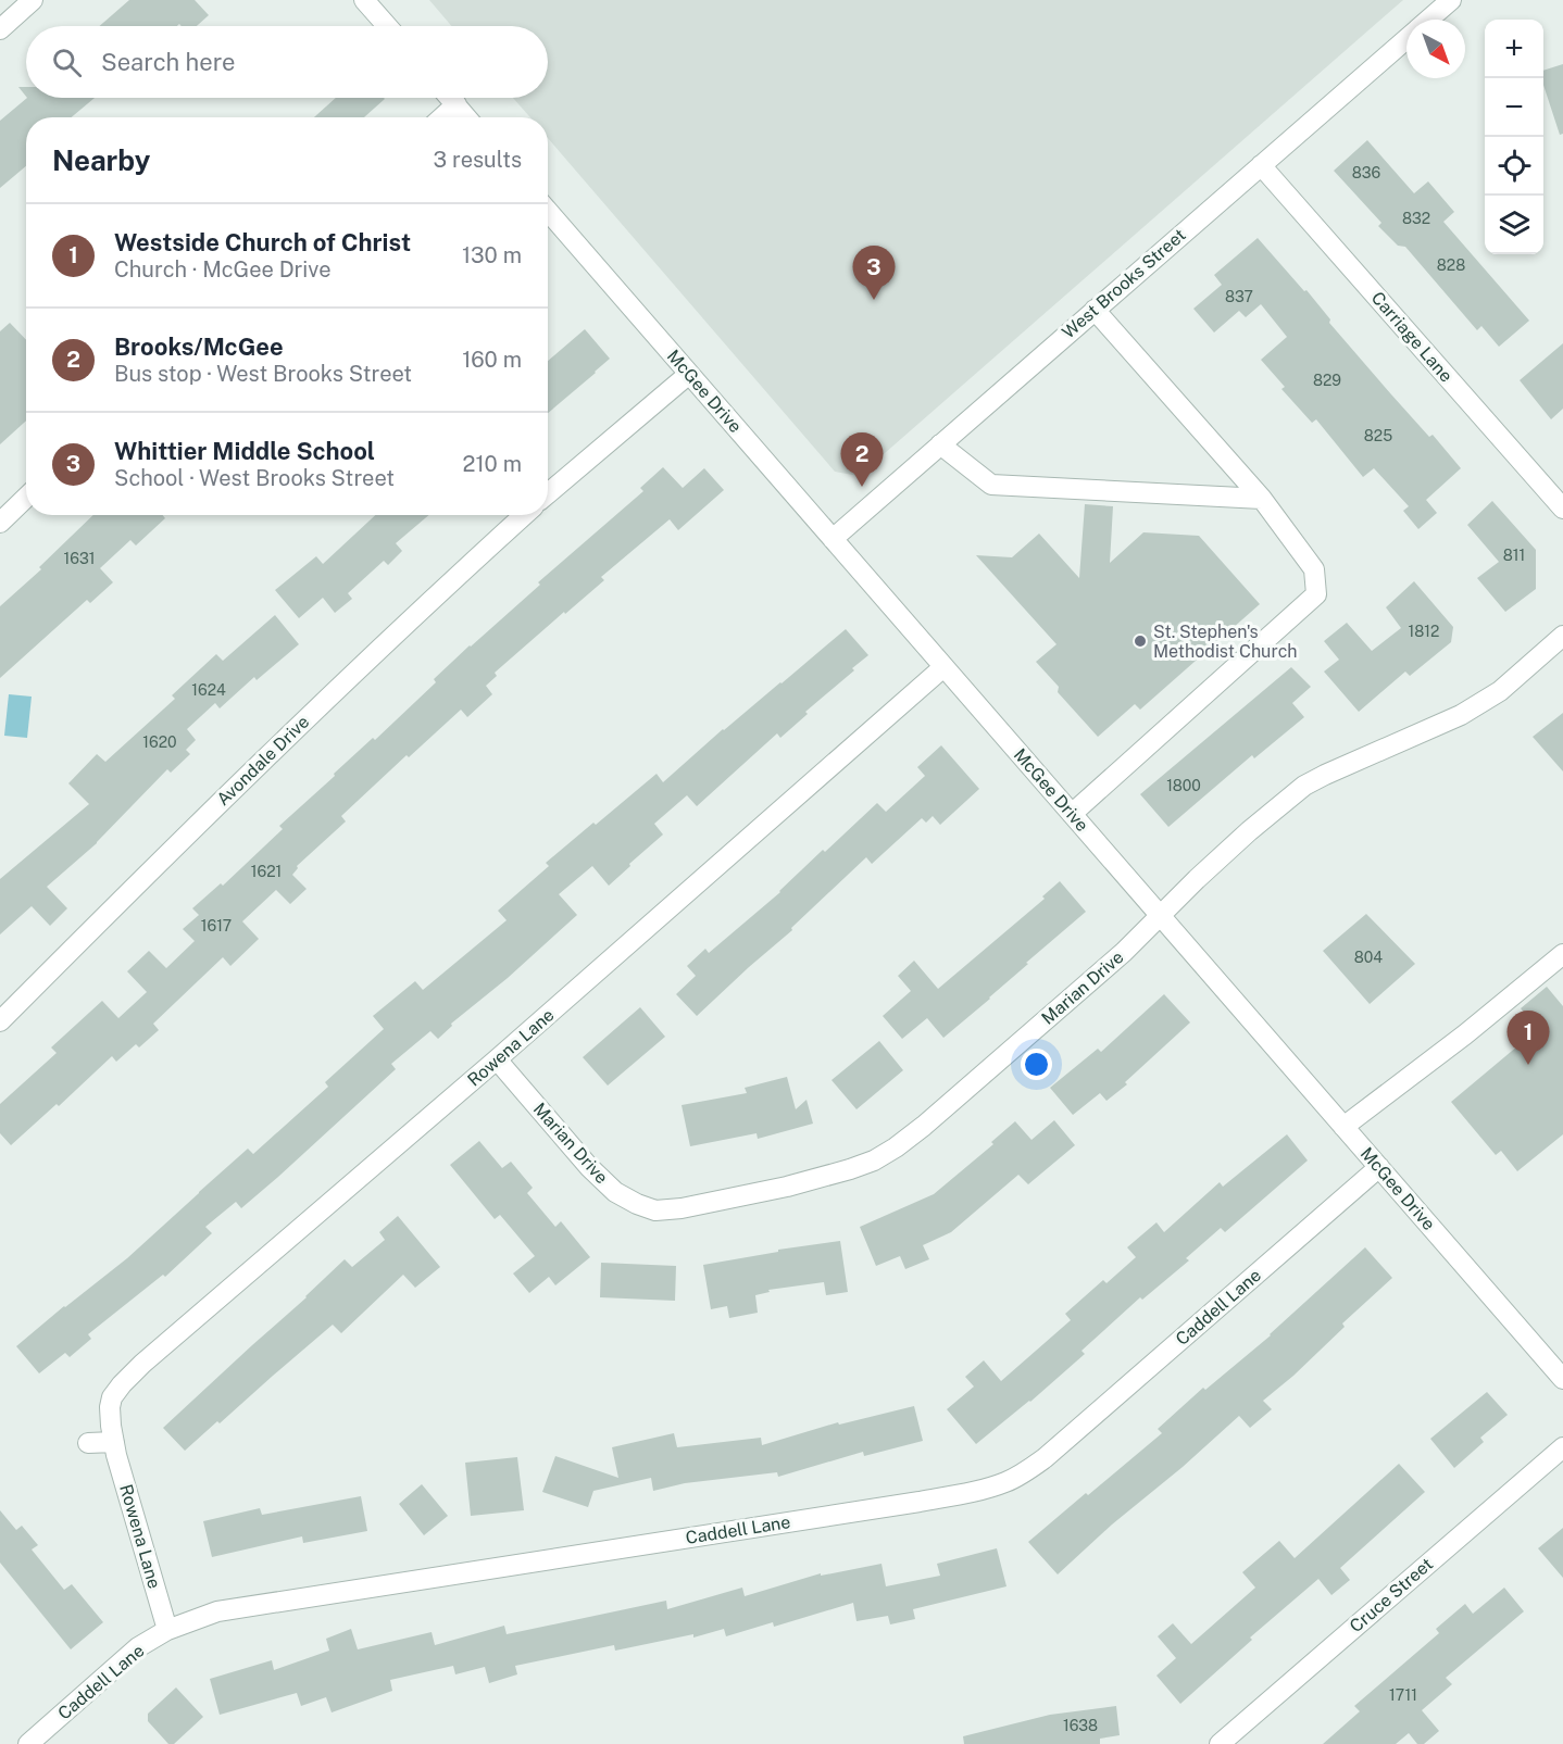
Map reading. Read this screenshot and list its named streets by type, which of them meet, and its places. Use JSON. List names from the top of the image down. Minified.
{"streets":{"street":["West Brooks Street","Carriage Lane","McGee Drive","Avondale Drive","Marian Drive","Rowena Lane","Caddell Lane","Cruce Street"]},"crossings":[["West Brooks Street","Carriage Lane"],["West Brooks Street","McGee Drive"],["McGee Drive","Marian Drive"],["McGee Drive","Rowena Lane"],["McGee Drive","Caddell Lane"],["Marian Drive","Rowena Lane"],["Rowena Lane","Caddell Lane"]],"places":["St. Stephen's Methodist Church"],"house_numbers":["836","832","828","837","829","825","811","1631","1812","1624","1620","1800","1621","1617","804","1711","1638"],"north":"bottom right","page":{"map_buttons":["+","−"],"search":"Search here","heading":["Nearby","3 results"],"list":[{"mark":"1","name":"Westside Church of Christ","note":"Church · McGee Drive","value":"130 m"},{"mark":"2","name":"Brooks/McGee","note":"Bus stop · West Brooks Street","value":"160 m"},{"mark":"3","name":"Whittier Middle School","note":"School · West Brooks Street","value":"210 m"}],"pins":["3","2","1"]}}
